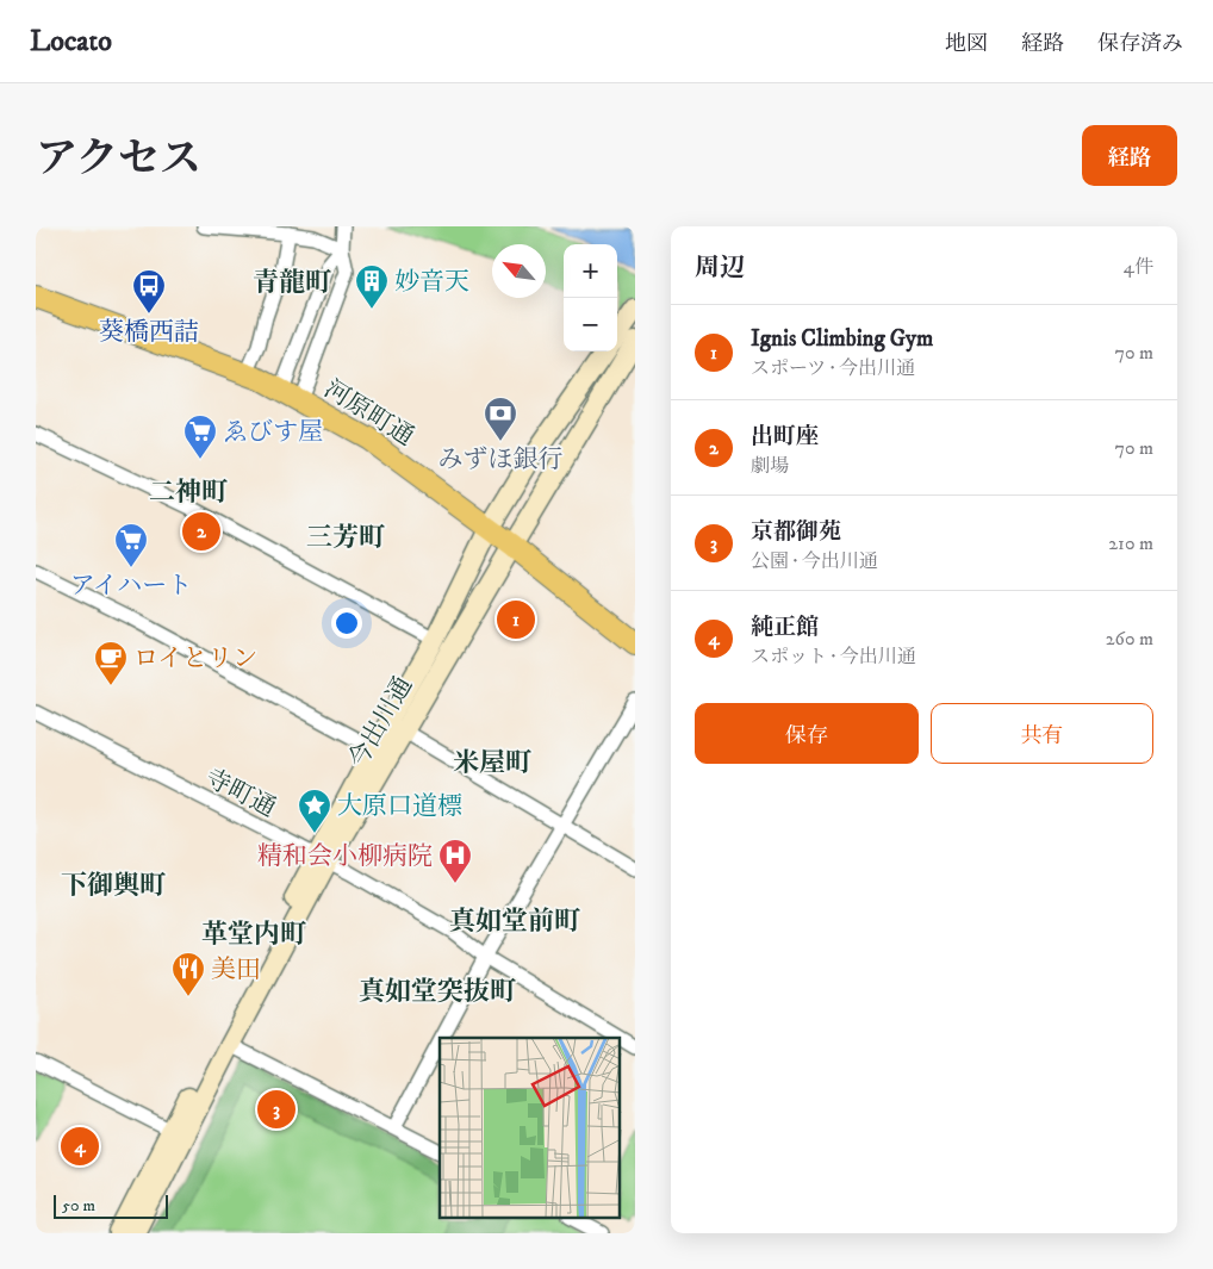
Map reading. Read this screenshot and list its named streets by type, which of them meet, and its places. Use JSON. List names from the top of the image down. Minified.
{"streets":{"main road":["河原町通","今出川通"],"street":["寺町通"]},"crossings":[["河原町通","今出川通"],["今出川通","寺町通"]],"districts":["青龍町","二神町","三芳町","米屋町","下御輿町","真如堂前町","革堂内町","真如堂突抜町"],"places":{"building":["妙音天"],"bus stop":["葵橋西詰"],"bank":["みずほ銀行"],"supermarket":["ゑびす屋","アイハート"],"cafe":["ロイとリン"],"place":["大原口道標"],"hospital":["精和会小柳病院"],"restaurant":["美田"]},"scale_bar":"50 m","north":"top left","page":{"header":"Locato","nav":["地図","経路","保存済み"],"title":"アクセス","buttons":["経路",["保存","共有"]],"heading":["周辺","4件"],"map_buttons":["+","−"],"list":[{"mark":"1","name":"Ignis Climbing Gym","note":"スポーツ · 今出川通","value":"70 m"},{"mark":"2","name":"出町座","note":"劇場","value":"70 m"},{"mark":"3","name":"京都御苑","note":"公園 · 今出川通","value":"210 m"},{"mark":"4","name":"純正館","note":"スポット · 今出川通","value":"260 m"}],"pins":["2","1","3","4"],"scale":"50 m"}}
